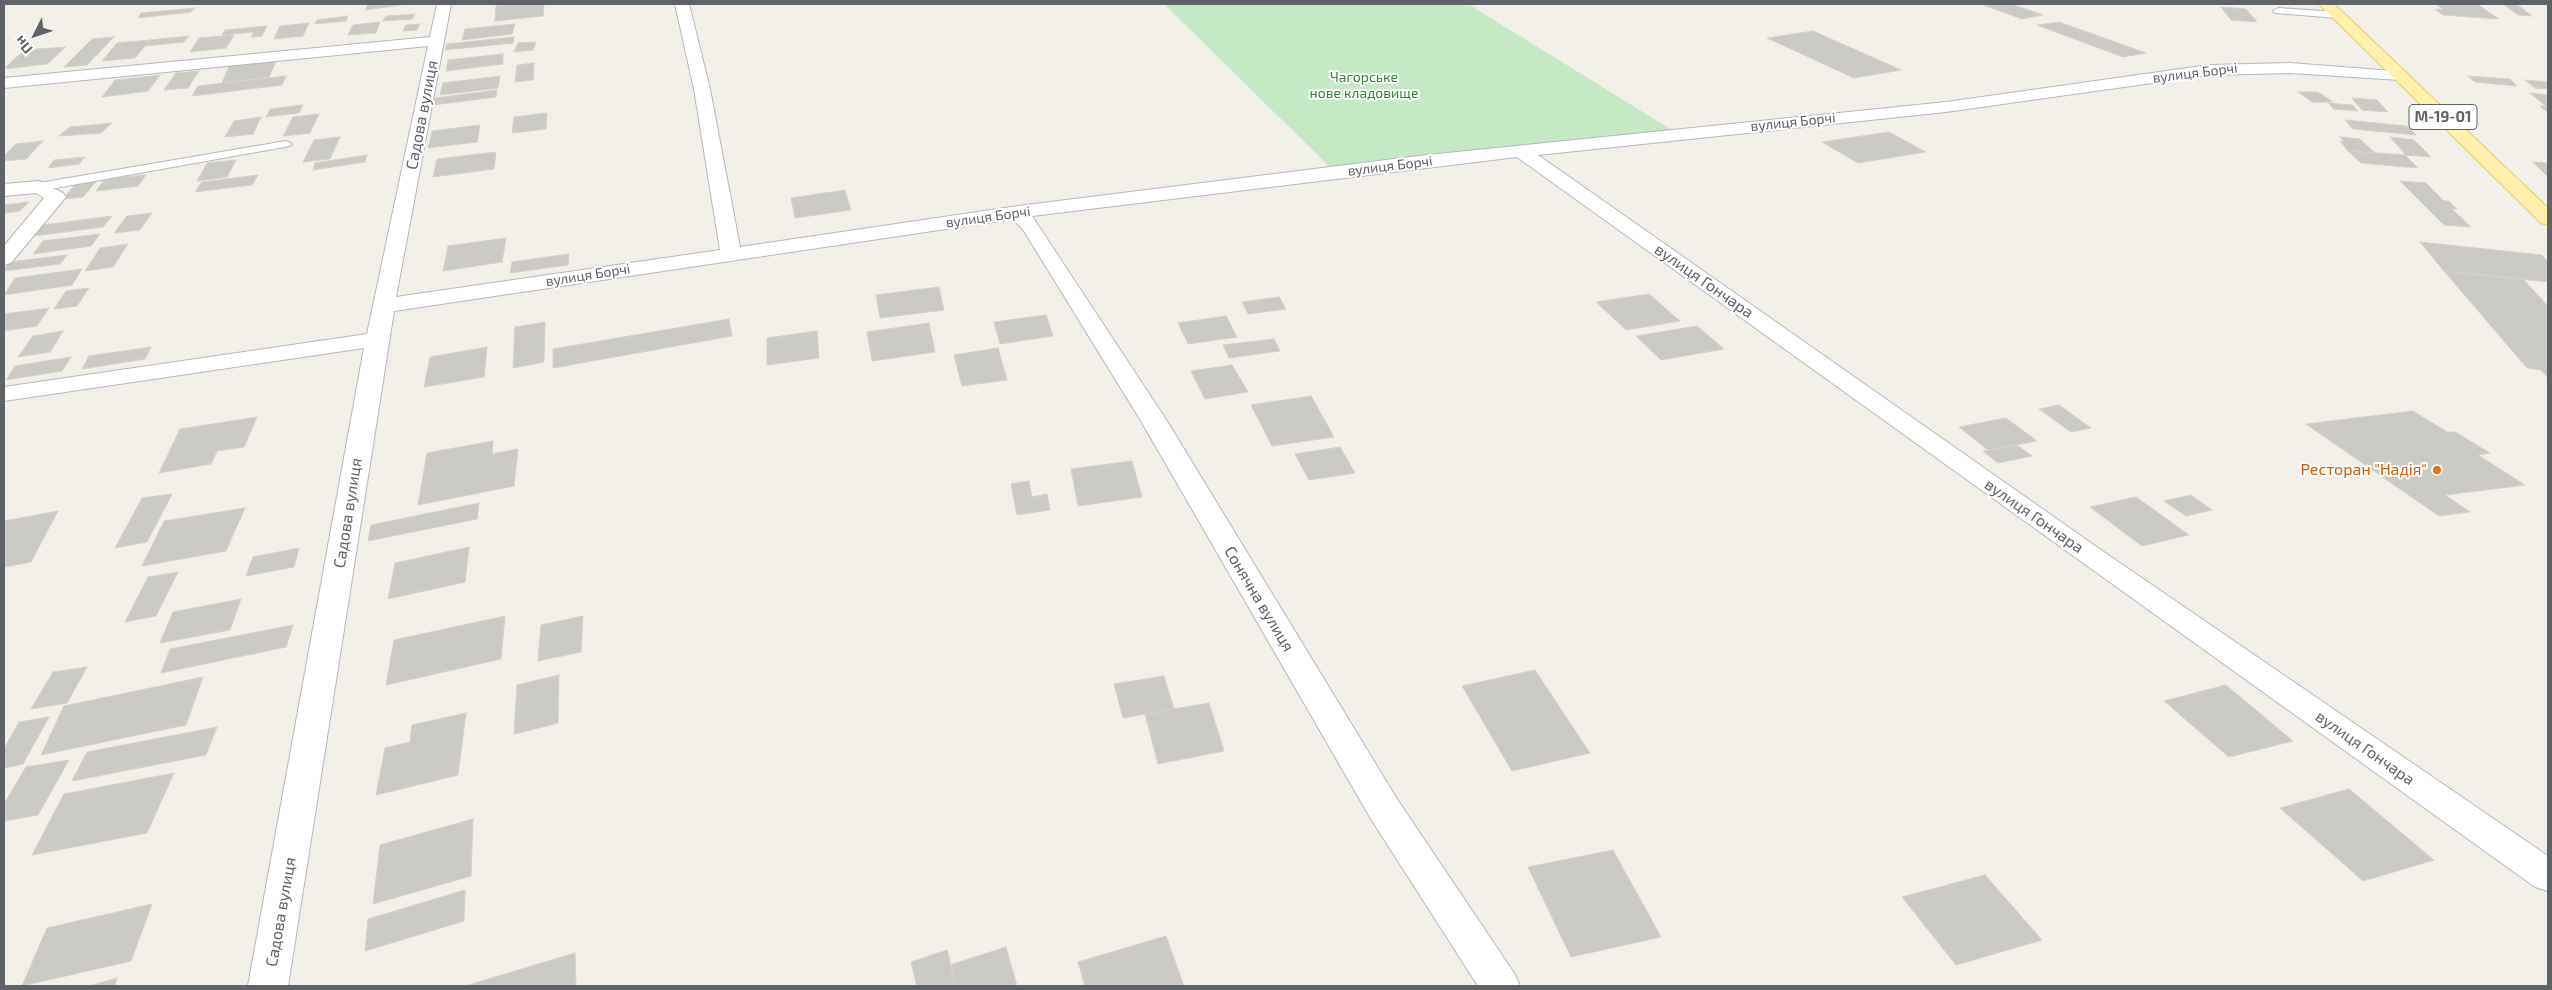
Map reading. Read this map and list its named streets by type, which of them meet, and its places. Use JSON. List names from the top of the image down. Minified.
{"streets":{"main road":["М-19-01"],"street":["вулиця Борчі","Садова вулиця","вулиця Гончара","Сонячна вулиця"]},"crossings":[["вулиця Борчі","Садова вулиця"],["вулиця Борчі","М-19-01"],["вулиця Борчі","вулиця Гончара"],["вулиця Борчі","Сонячна вулиця"]],"parks":["Чагорське нове кладовище"],"places":["Ресторан \"Надія\""],"north":"bottom left"}
